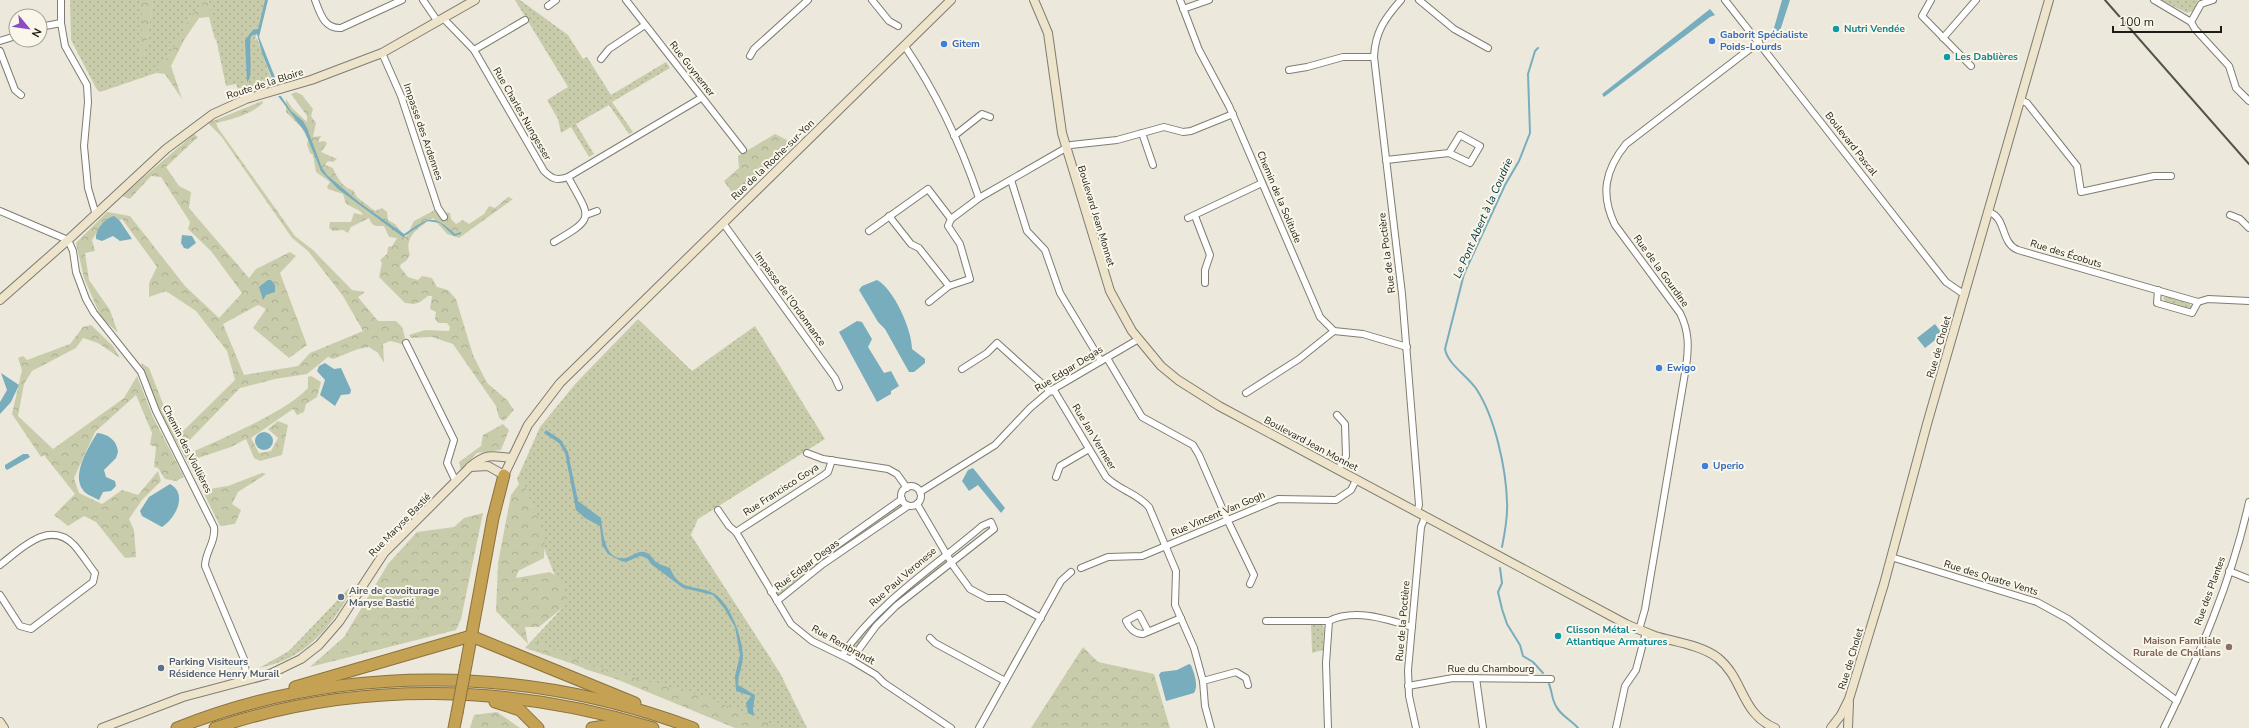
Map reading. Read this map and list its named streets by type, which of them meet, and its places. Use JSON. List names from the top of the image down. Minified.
{"streets":{"main road":["Route de la Bloire","Rue de la Roche-sur-Yon","Boulevard Jean Monnet","Rue de Cholet","Rue Maryse Bastié"],"street":["Rue Guynemer","Rue Charles Nungesser","Impasse des Ardennes","Boulevard Pascal","Chemin de la Solitude","Rue de la Poctière","Rue des Écobuts","Rue de la Gourdine","Impasse de l'Ordonnance","Rue Edgar Degas","Rue Jan Vermeer","Chemin des Viollières","Rue Francisco Goya","Rue Vincent Van Gogh","Rue Paul Veronese","Rue des Quatre Vents","Rue des Plantes","Rue Rembrandt","Rue du Chambourg"]},"crossings":[["Route de la Bloire","Rue Charles Nungesser"],["Route de la Bloire","Impasse des Ardennes"],["Route de la Bloire","Chemin des Viollières"],["Boulevard Pascal","Rue de la Gourdine"],["Boulevard Pascal","Rue de Cholet"],["Rue de la Roche-sur-Yon","Impasse de l'Ordonnance"],["Rue de la Roche-sur-Yon","Rue Maryse Bastié"],["Boulevard Jean Monnet","Rue de la Poctière"],["Boulevard Jean Monnet","Rue de la Gourdine"],["Boulevard Jean Monnet","Rue Edgar Degas"],["Boulevard Jean Monnet","Rue Vincent Van Gogh"],["Rue de la Poctière","Rue du Chambourg"],["Rue des Écobuts","Rue de Cholet"],["Rue de Cholet","Rue des Quatre Vents"],["Rue Edgar Degas","Rue Jan Vermeer"],["Rue Edgar Degas","Rue Rembrandt"],["Rue Jan Vermeer","Rue Vincent Van Gogh"],["Chemin des Viollières","Rue Maryse Bastié"],["Rue Francisco Goya","Rue Rembrandt"],["Rue Paul Veronese","Rue Rembrandt"],["Rue des Quatre Vents","Rue des Plantes"]],"water":["Le Pont Abert à la Coudrie"],"places":["Nutri Vendée","Gaborit Spécialiste Poids-Lourds","Gitem","Les Dablières","Ewigo","Uperio","Aire de covoiturage Maryse Bastié","Clisson Métal - Atlantique Armatures","Maison Familiale Rurale de Challans","Parking Visiteurs Résidence Henry Murail"],"scale_bar":"100 m","north":"bottom right"}
